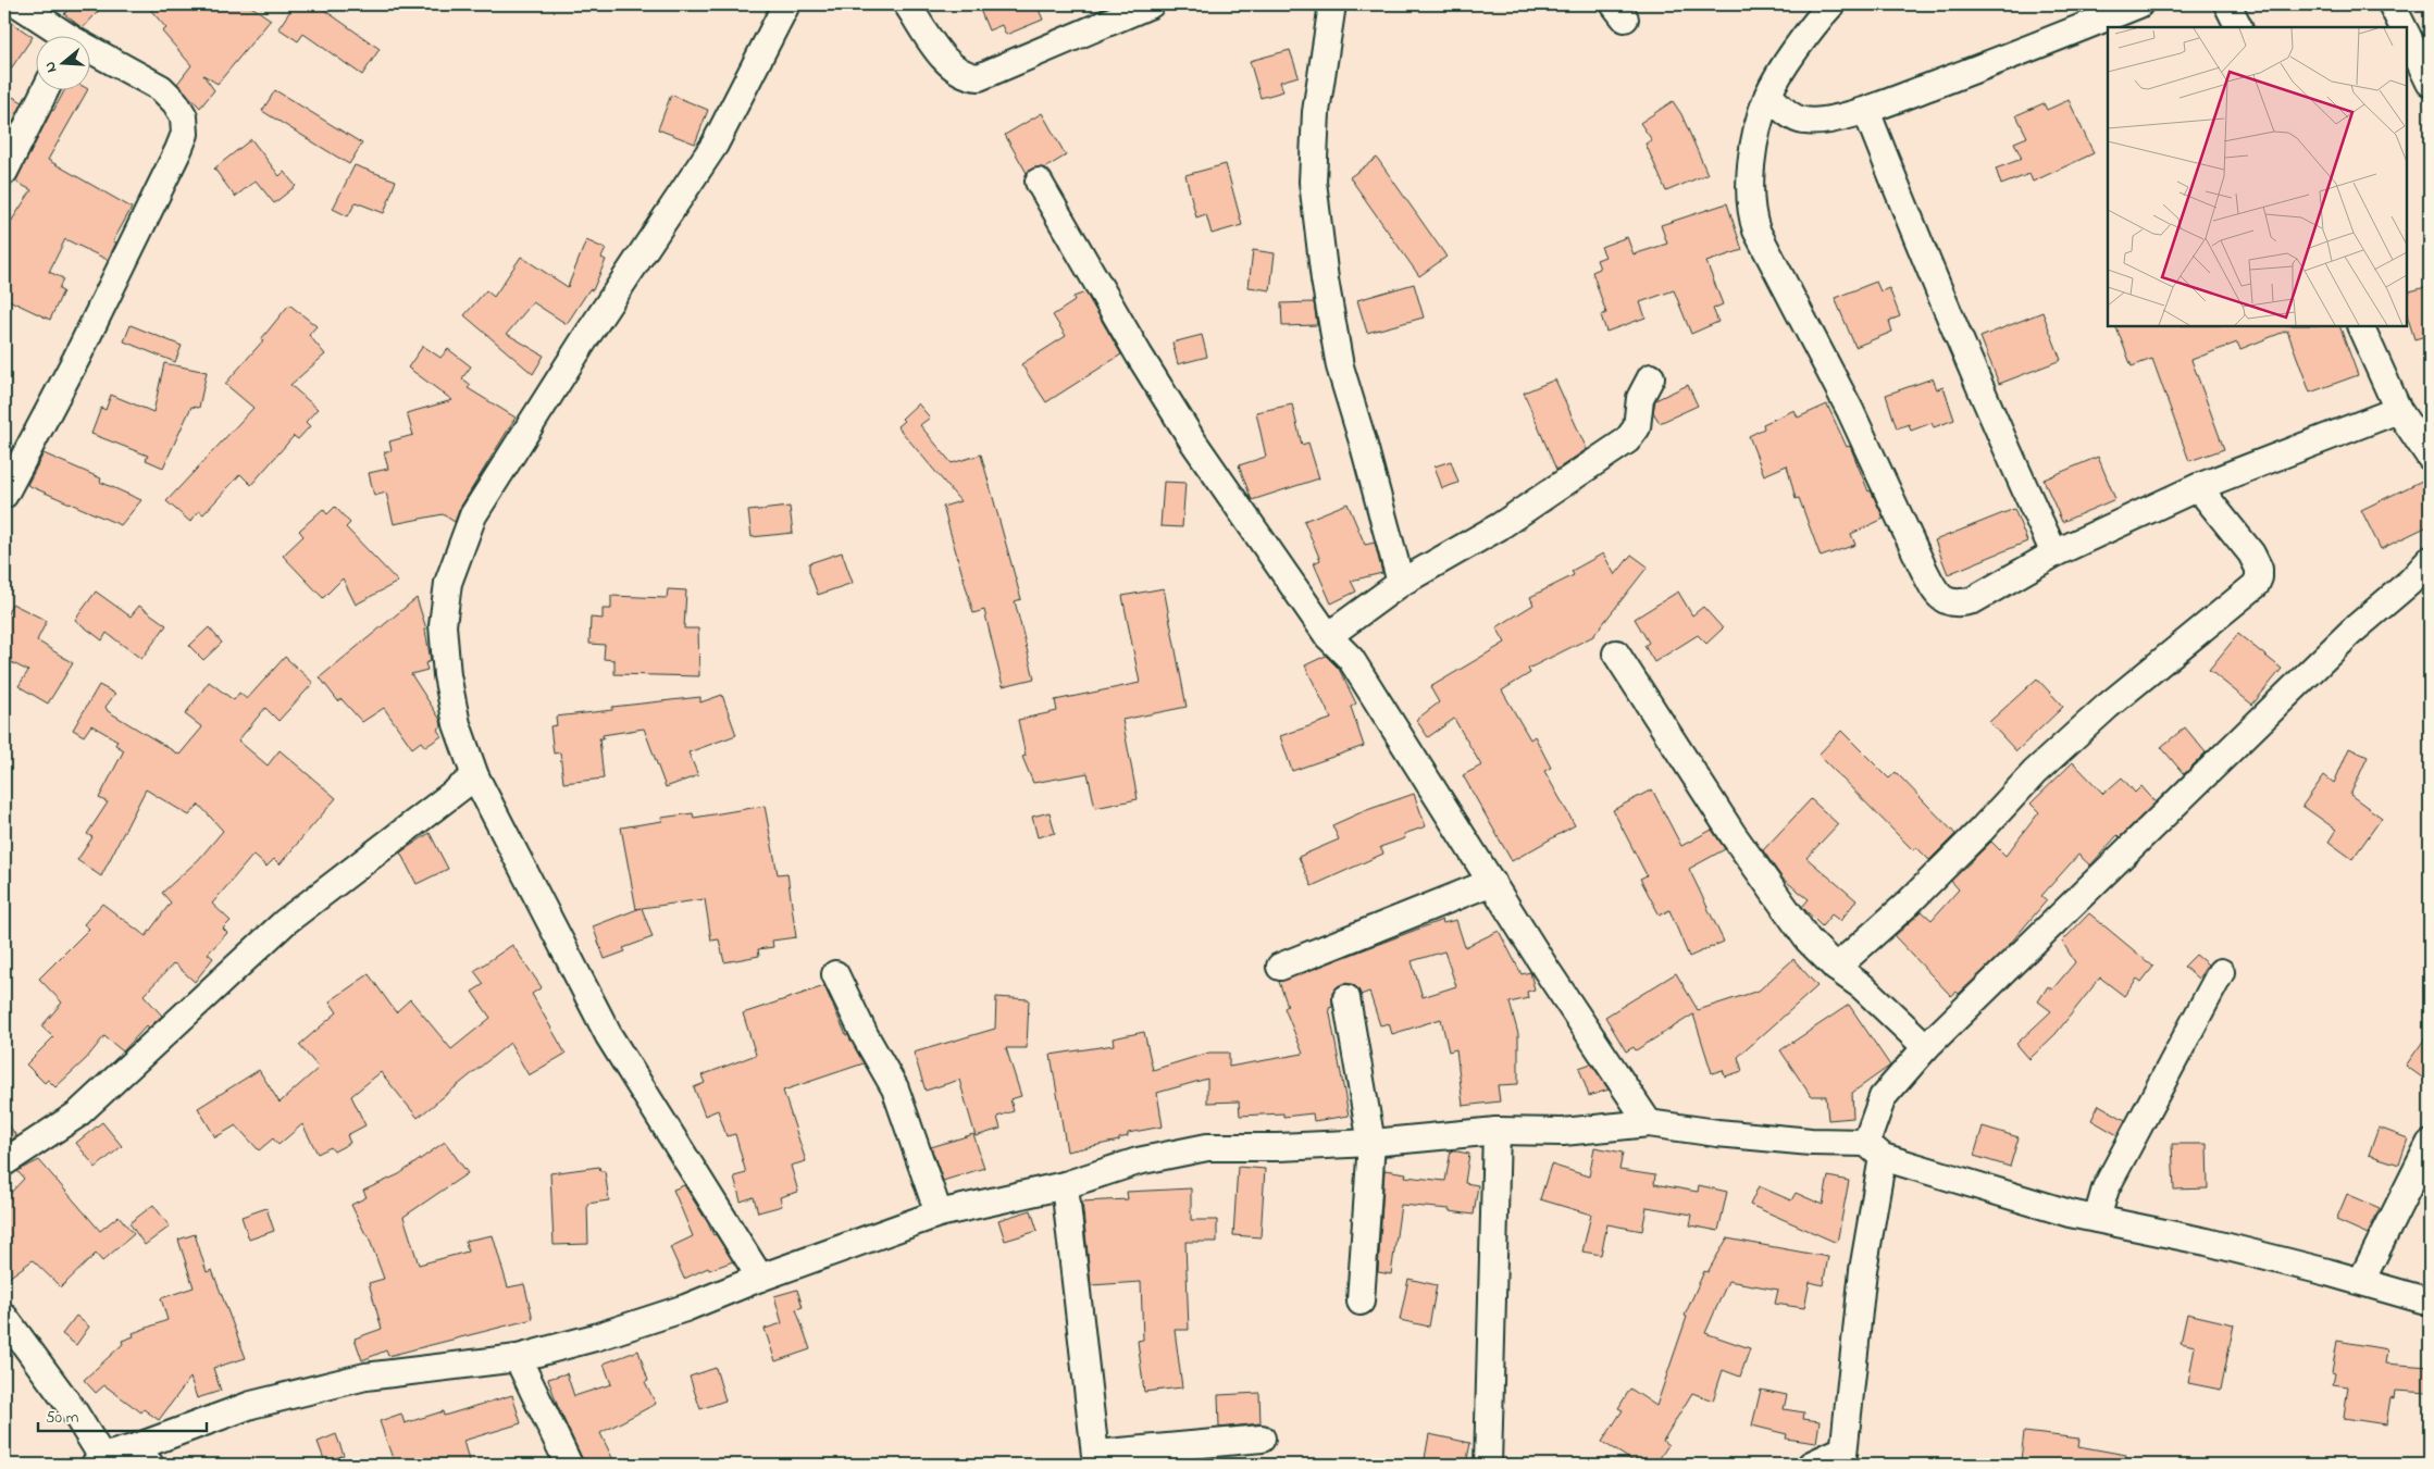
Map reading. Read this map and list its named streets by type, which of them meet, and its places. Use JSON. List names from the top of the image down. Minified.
{"scale_bar":"50 m","north":"left"}
